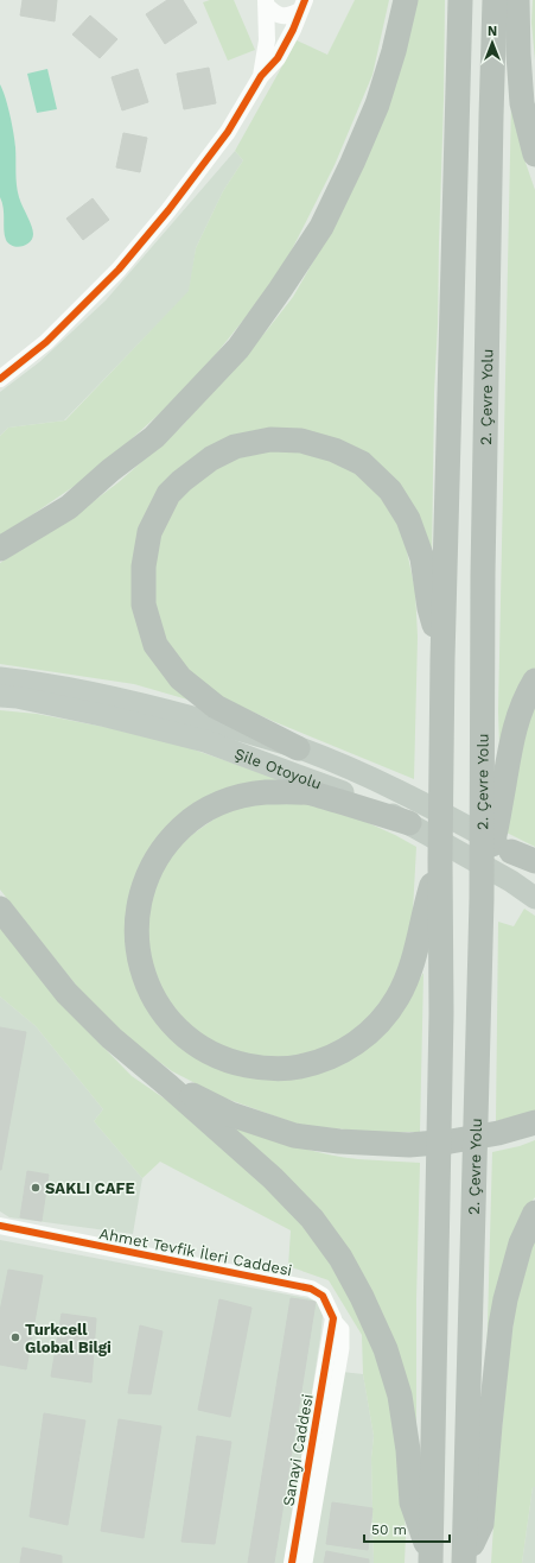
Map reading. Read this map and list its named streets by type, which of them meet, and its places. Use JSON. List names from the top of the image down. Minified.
{"streets":{"highway":["2. Çevre Yolu","Şile Otoyolu"],"street":["Ahmet Tevfik İleri Caddesi","Sanayi Caddesi"]},"crossings":[["Ahmet Tevfik İleri Caddesi","Sanayi Caddesi"]],"places":["SAKLI CAFE","Turkcell Global Bilgi"],"scale_bar":"50 m","north":"top"}
